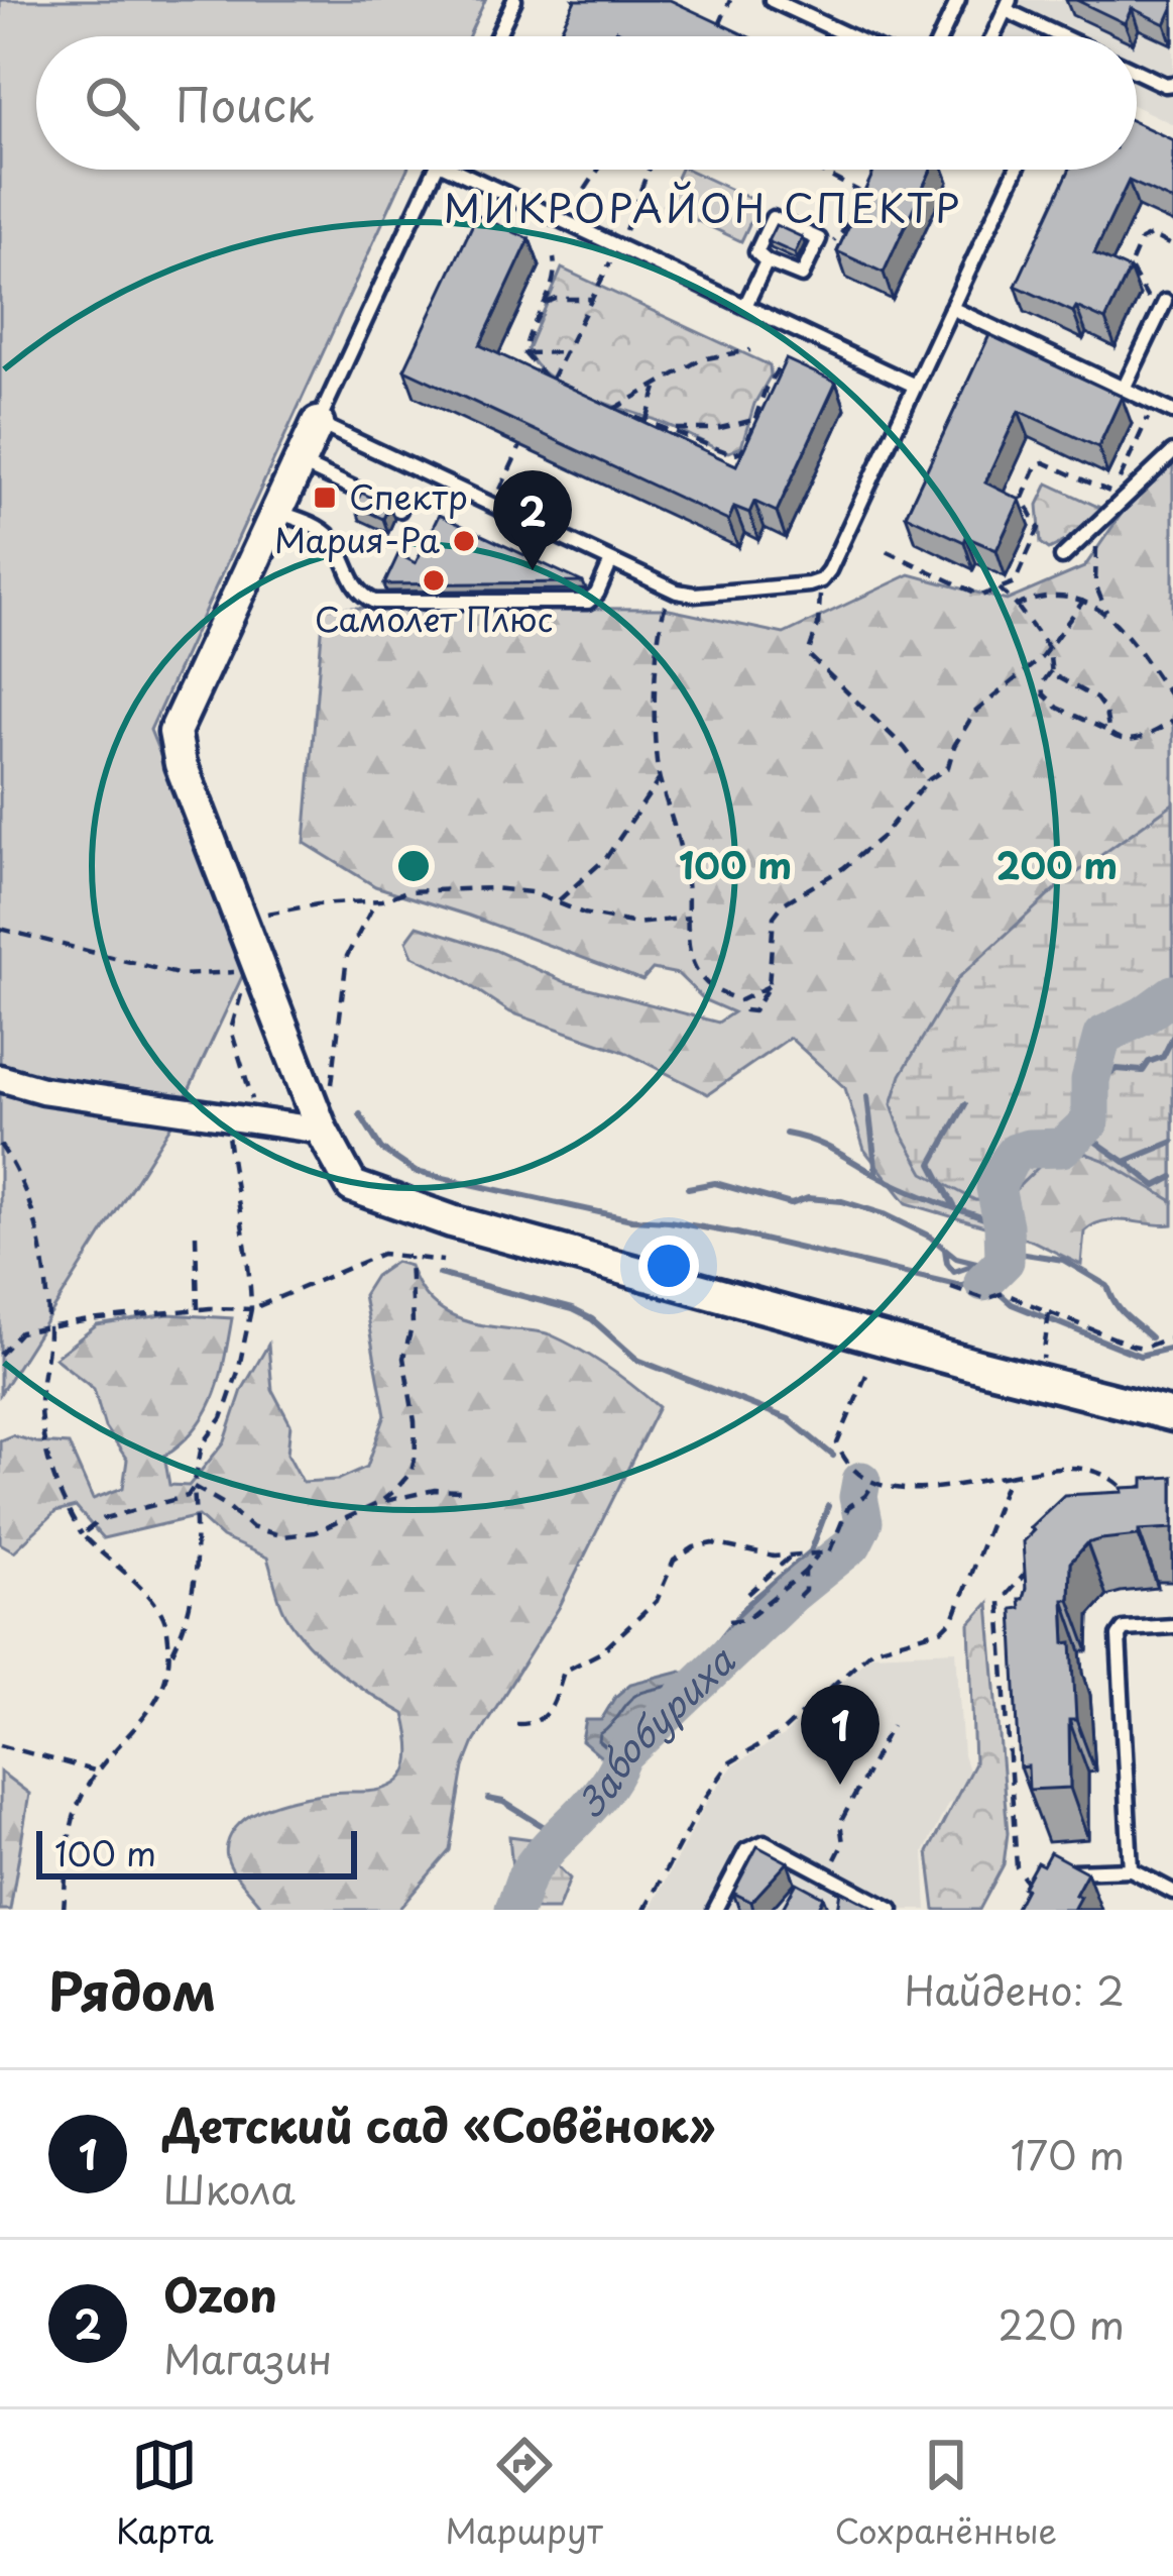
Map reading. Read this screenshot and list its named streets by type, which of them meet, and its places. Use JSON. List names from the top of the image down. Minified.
{"districts":["МИКРОРАЙОН СПЕКТР"],"water":["Забобуриха"],"places":{"transit":["Спектр"],"other":["Мария-Ра","Самолет Плюс"]},"scale_bar":"100 m","page":{"search":"Поиск","pins":["2","1"],"scale":"100 m","heading":["Рядом","Найдено: 2"],"list":[{"mark":"1","name":"Детский сад «Совёнок»","note":"Школа","value":"170 m"},{"mark":"2","name":"Ozon","note":"Магазин","value":"220 m"}],"nav":["Карта","Маршрут","Сохранённые"]},"rings":["100 m","200 m"]}
